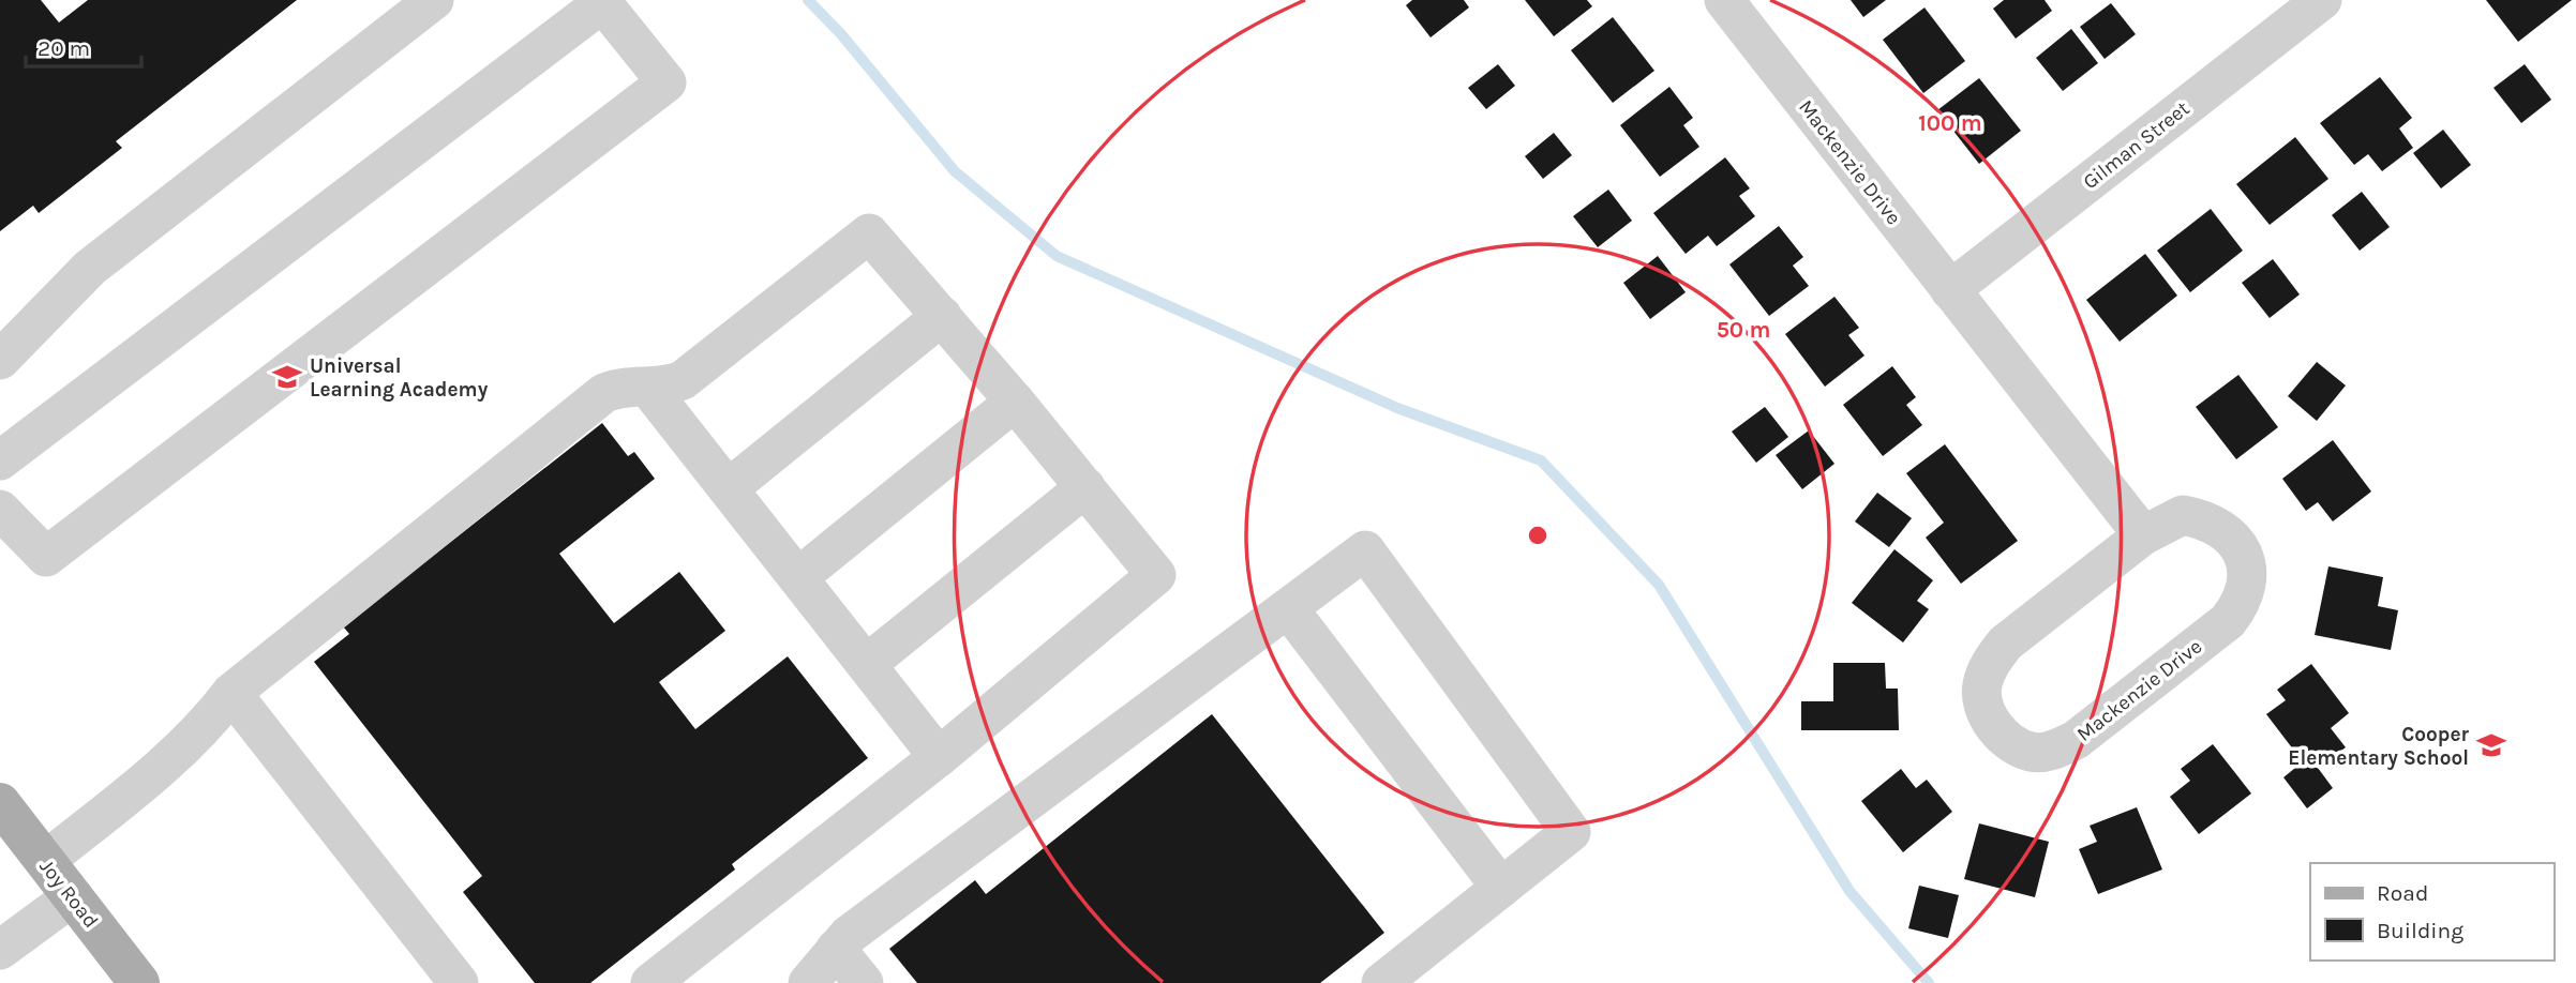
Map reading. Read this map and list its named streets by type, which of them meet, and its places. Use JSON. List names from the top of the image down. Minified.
{"streets":{"main road":["Joy Road"],"street":["Gilman Street","Mackenzie Drive"]},"crossings":[["Gilman Street","Mackenzie Drive"]],"places":{"school or university":["Universal Learning Academy","Cooper Elementary School"]},"legend":["Road","Building"],"scale_bar":"20 m","rings":["100 m","50 m"]}
